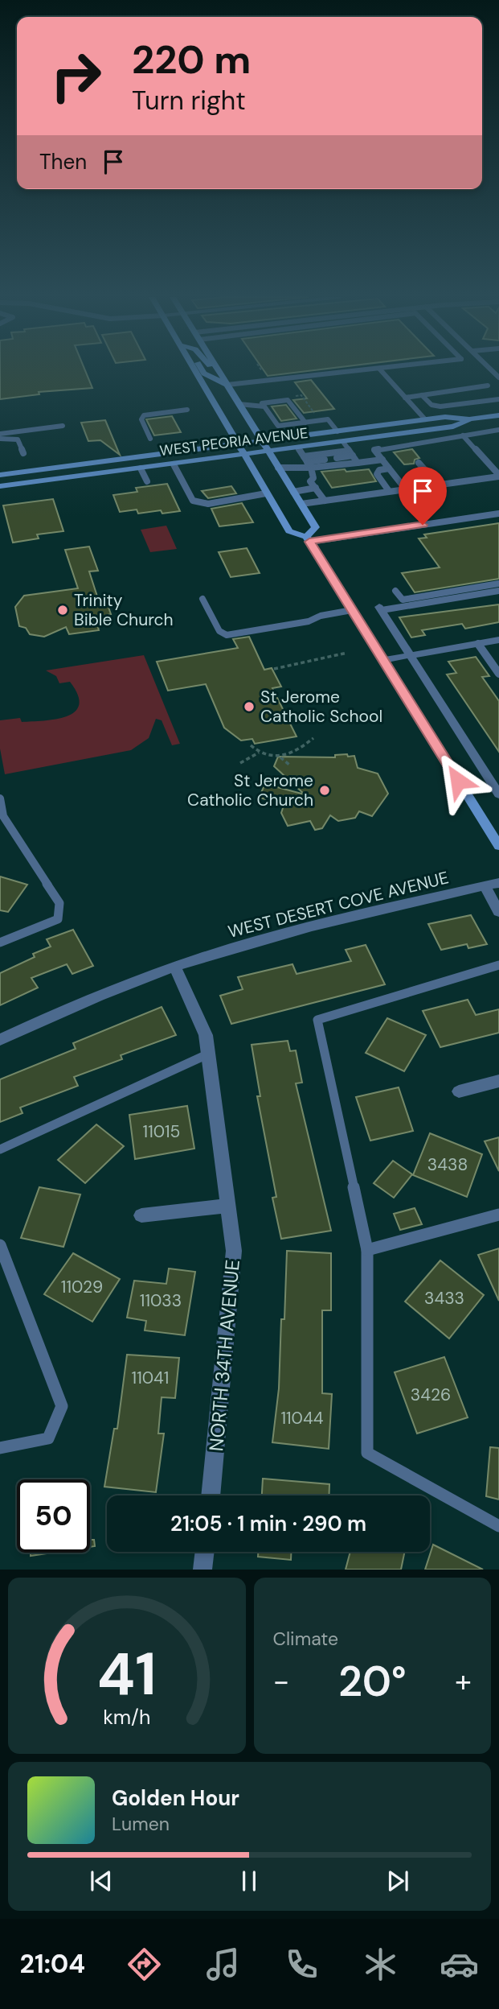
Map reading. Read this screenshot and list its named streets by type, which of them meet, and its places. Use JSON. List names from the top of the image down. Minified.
{"streets":{"main road":["WEST PEORIA AVENUE"],"street":["WEST DESERT COVE AVENUE","NORTH 34TH AVENUE"]},"crossings":[["WEST DESERT COVE AVENUE","NORTH 34TH AVENUE"]],"places":["Trinity Bible Church","St Jerome Catholic School","St Jerome Catholic Church"],"house_numbers":["11015","3438","11029","3433","11033","11041","3426","11044"],"page":{"turn":["220 m","Turn right"],"then":"Then","limit":"50","trip":"21:05 · 1 min · 290 m","tile":"Climate","heat":["−","20°","+"],"song":["Golden Hour","Lumen"],"tabs":"21:04","gauge":["41","km/h"]}}
